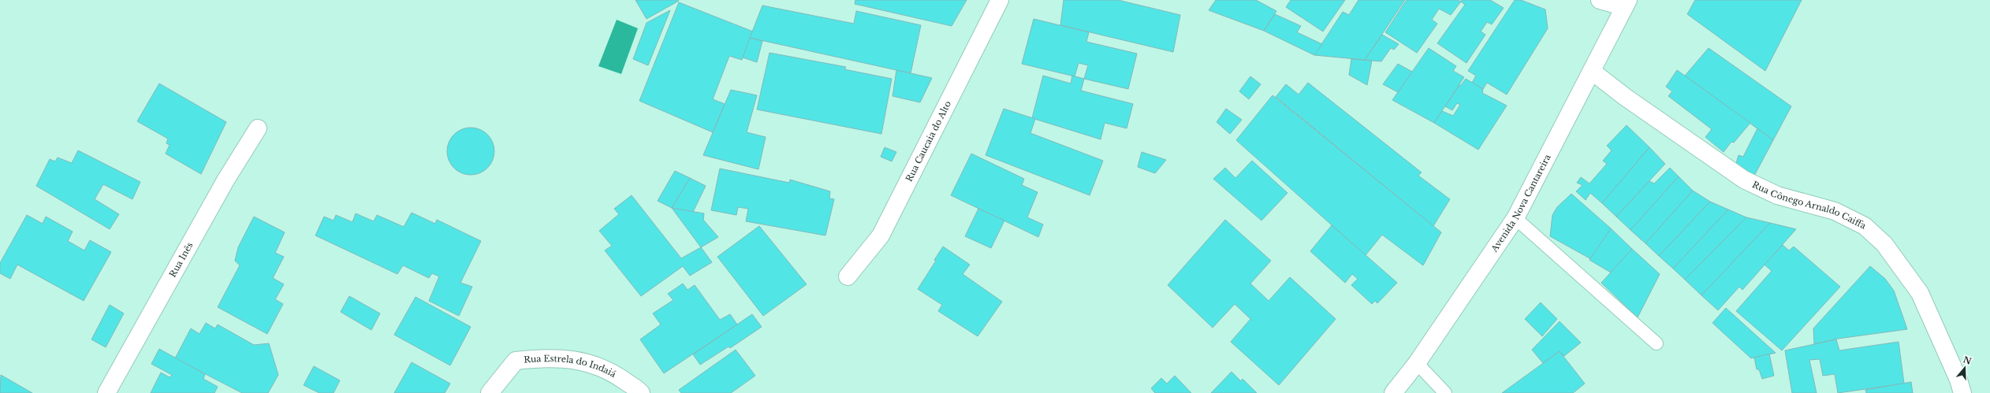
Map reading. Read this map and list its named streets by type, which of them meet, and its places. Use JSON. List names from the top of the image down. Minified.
{"streets":{"street":["Rua Caucaia do Alto","Avenida Nova Cantareira","Rua Cônego Arnaldo Caiffa","Rua Inês","Rua Estrela do Indaiá"]},"crossings":[["Avenida Nova Cantareira","Rua Cônego Arnaldo Caiffa"]],"north":"top"}
